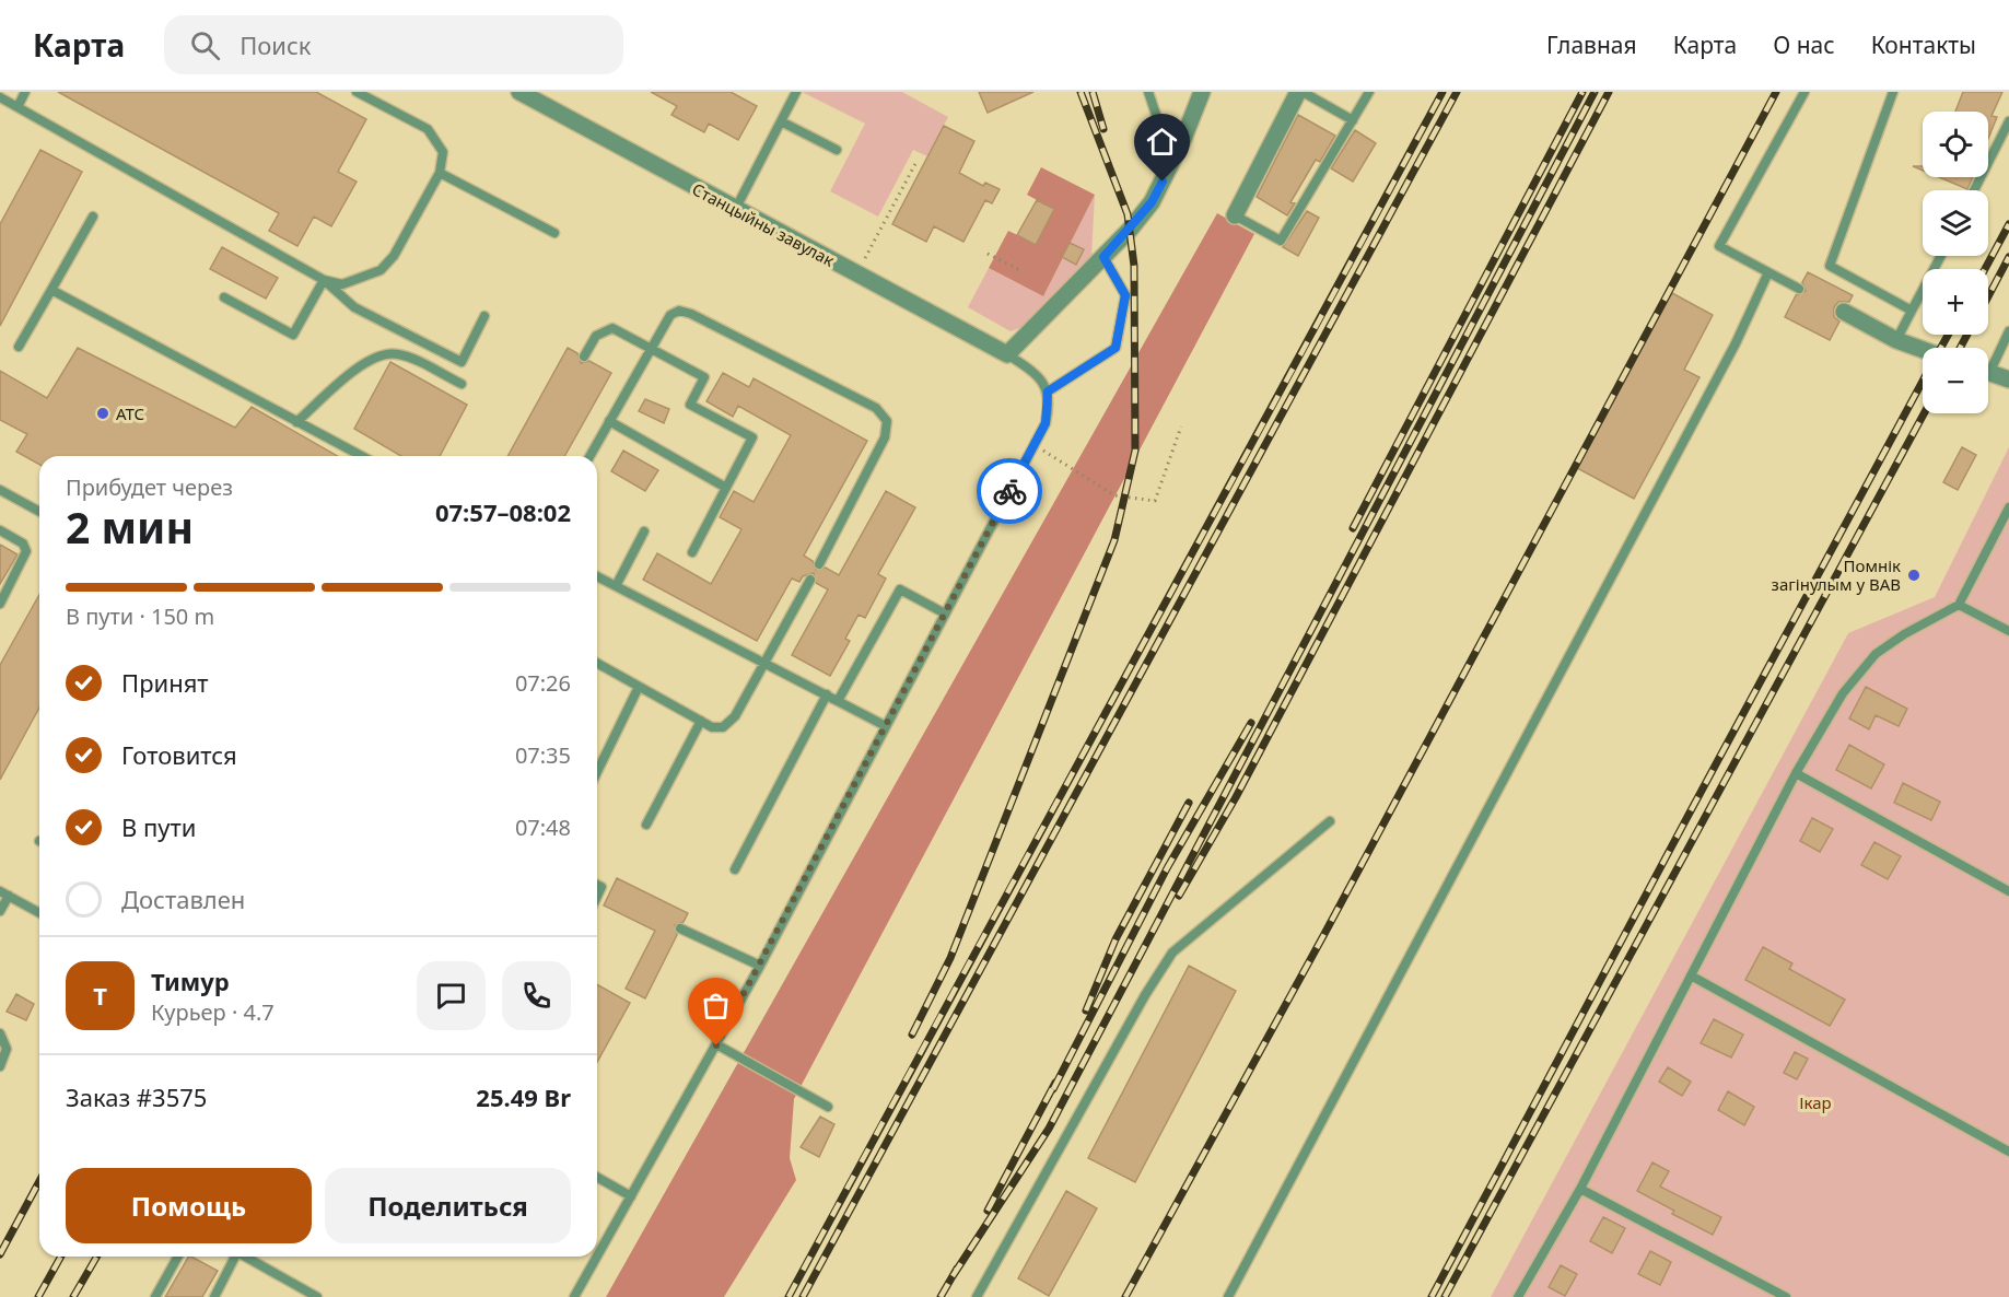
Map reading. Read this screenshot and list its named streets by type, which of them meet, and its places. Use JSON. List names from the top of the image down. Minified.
{"streets":{"street":["Станцыйны завулак"]},"parks":["Ікар"],"places":["АТС","Помнік загінулым у ВАВ"],"page":{"header":"Карта","search":"Поиск","nav":["Главная","Карта","О нас","Контакты"],"map_buttons":["+","−"],"heading":["2 мин","Прибудет через","07:57–08:02"],"panel":["Тимур","Курьер · 4.7","Заказ #3575","25.49 Br"],"bar":"В пути · 150 m","list":[["Принят","07:26"],["Готовится","07:35"],["В пути","07:48"],"Доставлен"],"round":"Т","buttons":["Помощь","Поделиться"]}}
